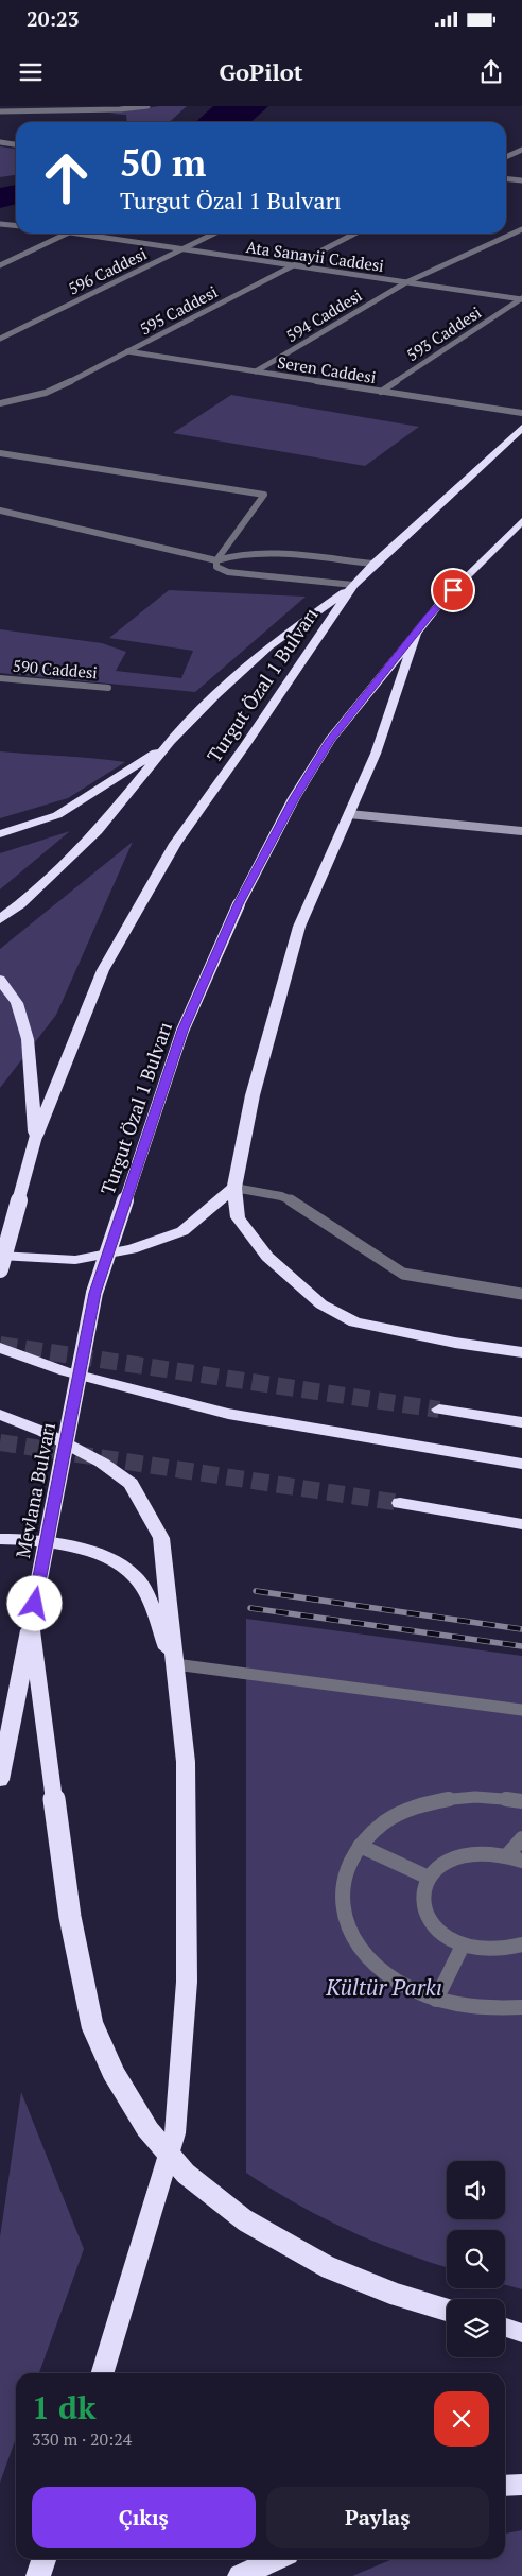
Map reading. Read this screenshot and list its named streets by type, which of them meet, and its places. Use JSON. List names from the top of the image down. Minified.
{"streets":{"highway":["Turgut Özal 1 Bulvarı","Mevlana Bulvarı"],"street":["Ata Sanayii Caddesi","596 Caddesi","595 Caddesi","594 Caddesi","593 Caddesi","Seren Caddesi","590 Caddesi"]},"crossings":[["Ata Sanayii Caddesi","596 Caddesi"],["Ata Sanayii Caddesi","595 Caddesi"],["Ata Sanayii Caddesi","594 Caddesi"],["Ata Sanayii Caddesi","593 Caddesi"],["595 Caddesi","Seren Caddesi"],["594 Caddesi","Seren Caddesi"],["593 Caddesi","Seren Caddesi"],["Turgut Özal 1 Bulvarı","Mevlana Bulvarı"]],"parks":["Kültür Parkı"],"page":{"status":"20:23","header":"GoPilot","turn":["50 m","Turgut Özal 1 Bulvarı"],"heading":["1 dk","330 m · 20:24"],"buttons":["Çıkış","Paylaş"]}}
